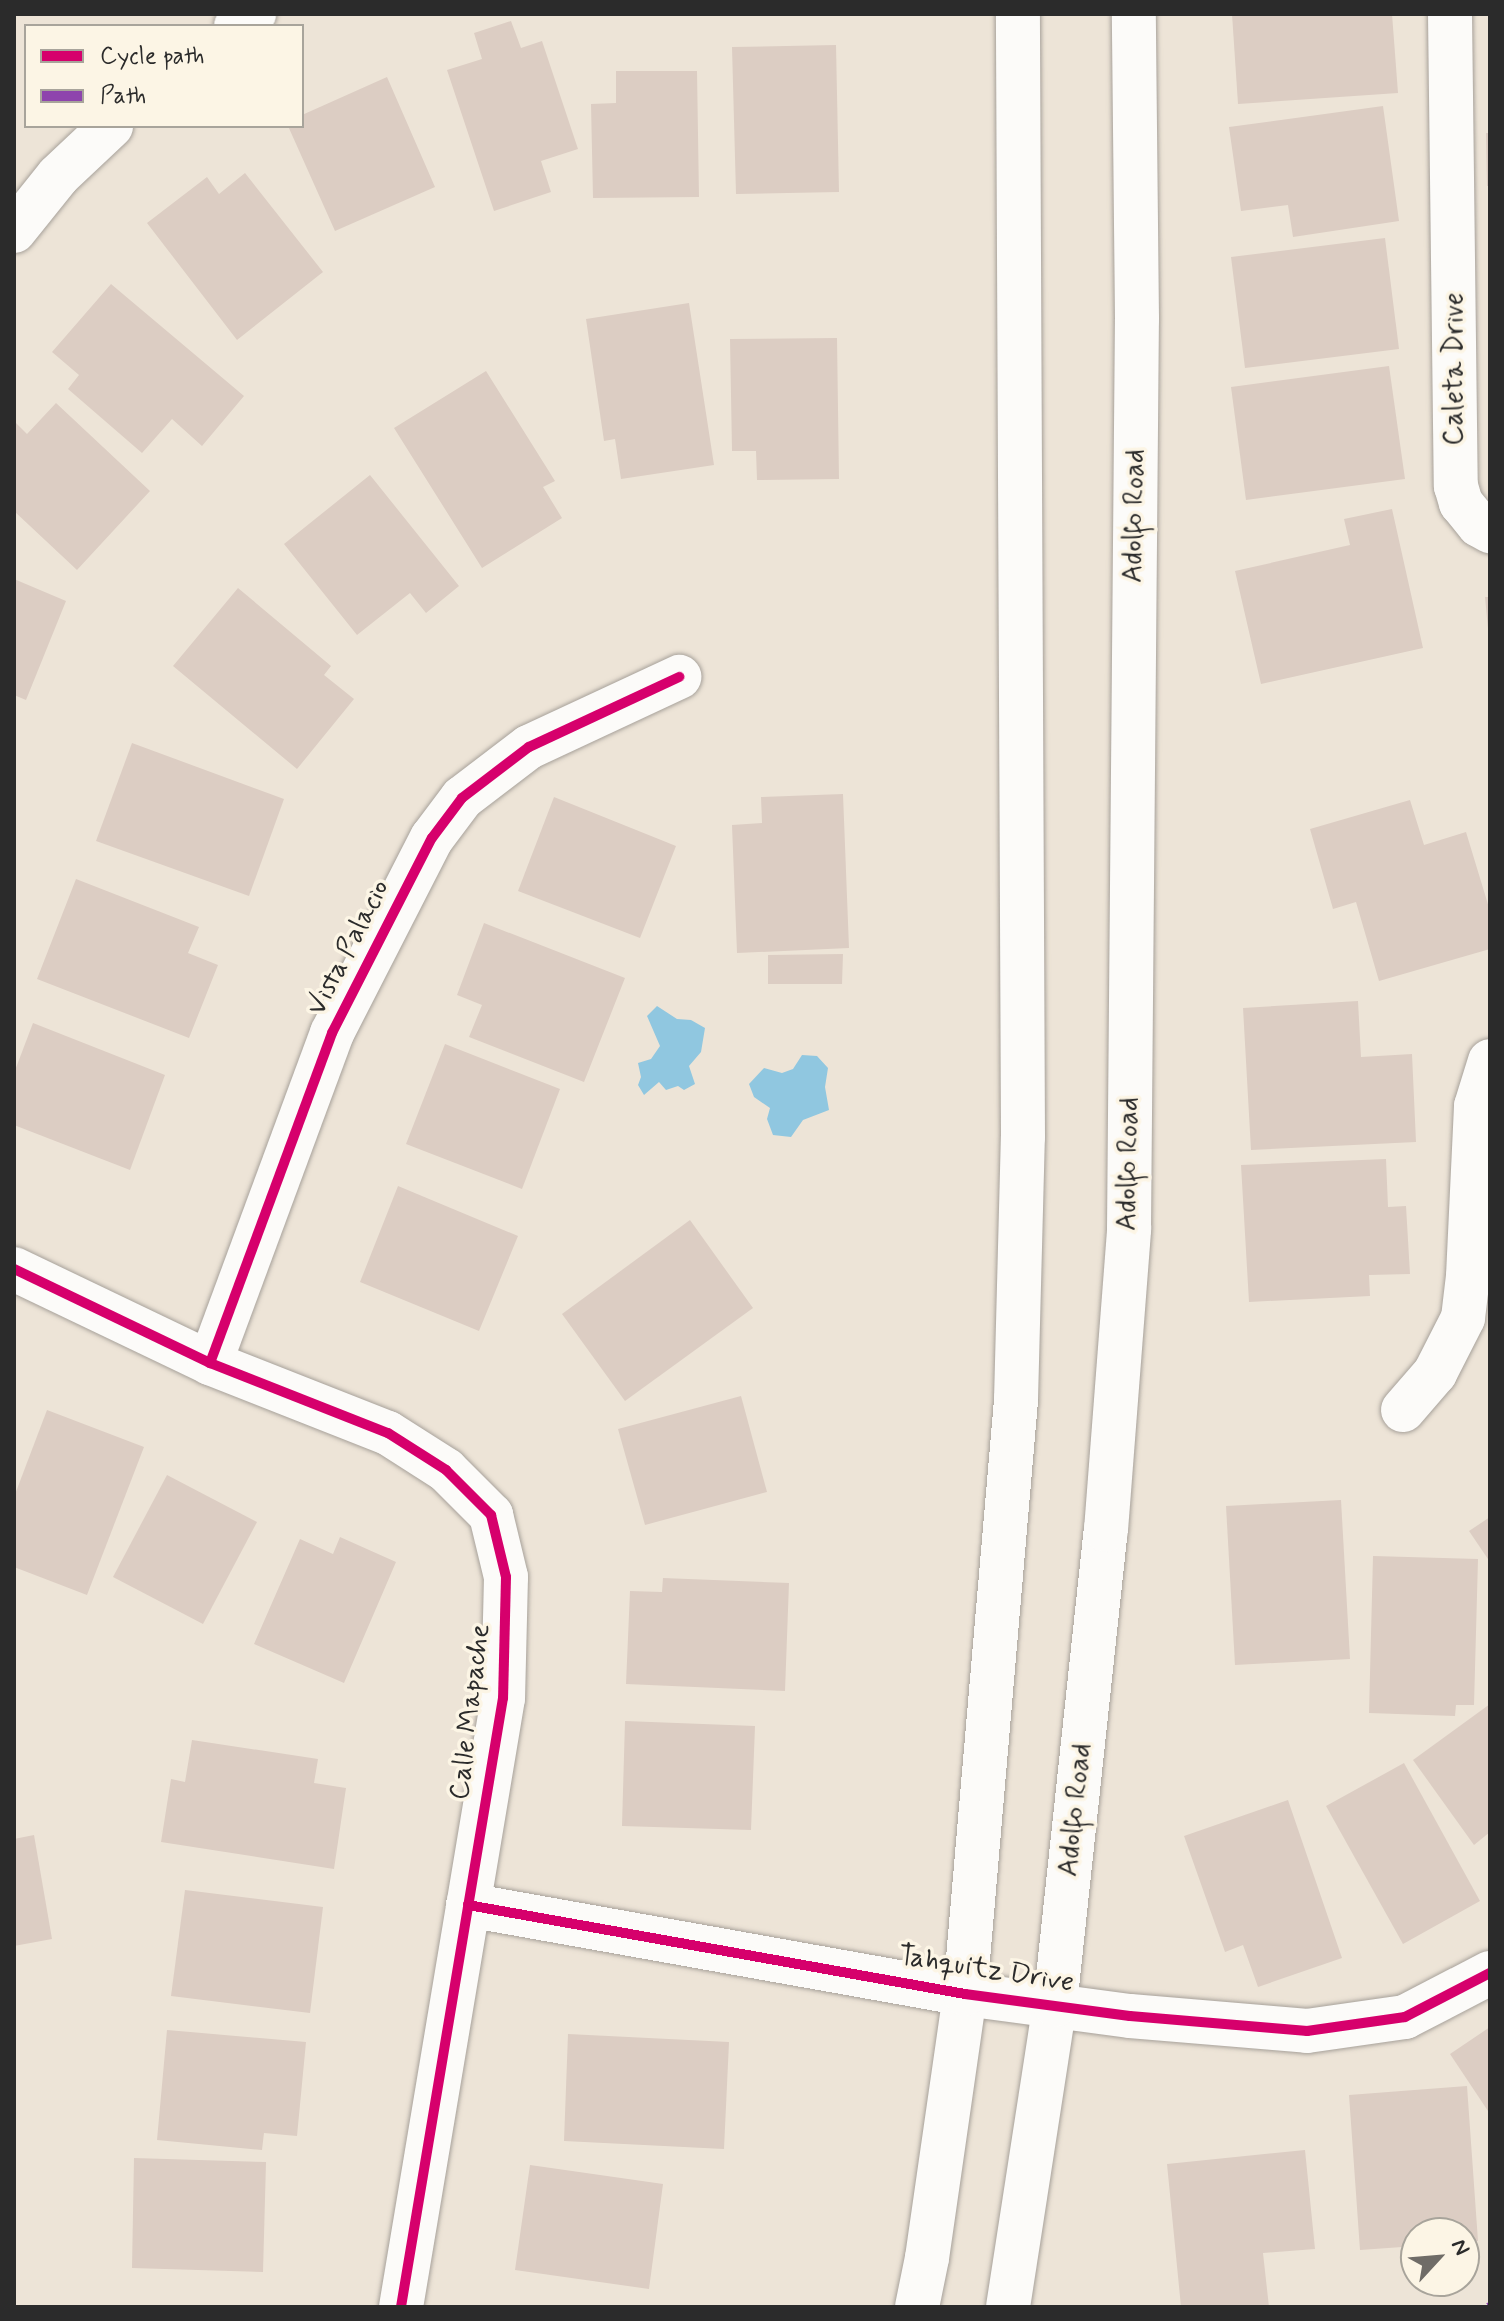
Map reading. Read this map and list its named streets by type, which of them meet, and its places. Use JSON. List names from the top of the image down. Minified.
{"streets":{"main road":["Caleta Drive","Adolfo Road","Vista Palacio","Calle Mapache","Tahquitz Drive"]},"crossings":[["Adolfo Road","Tahquitz Drive"],["Vista Palacio","Calle Mapache"],["Calle Mapache","Tahquitz Drive"]],"legend":["Cycle path","Path"],"north":"top right"}
